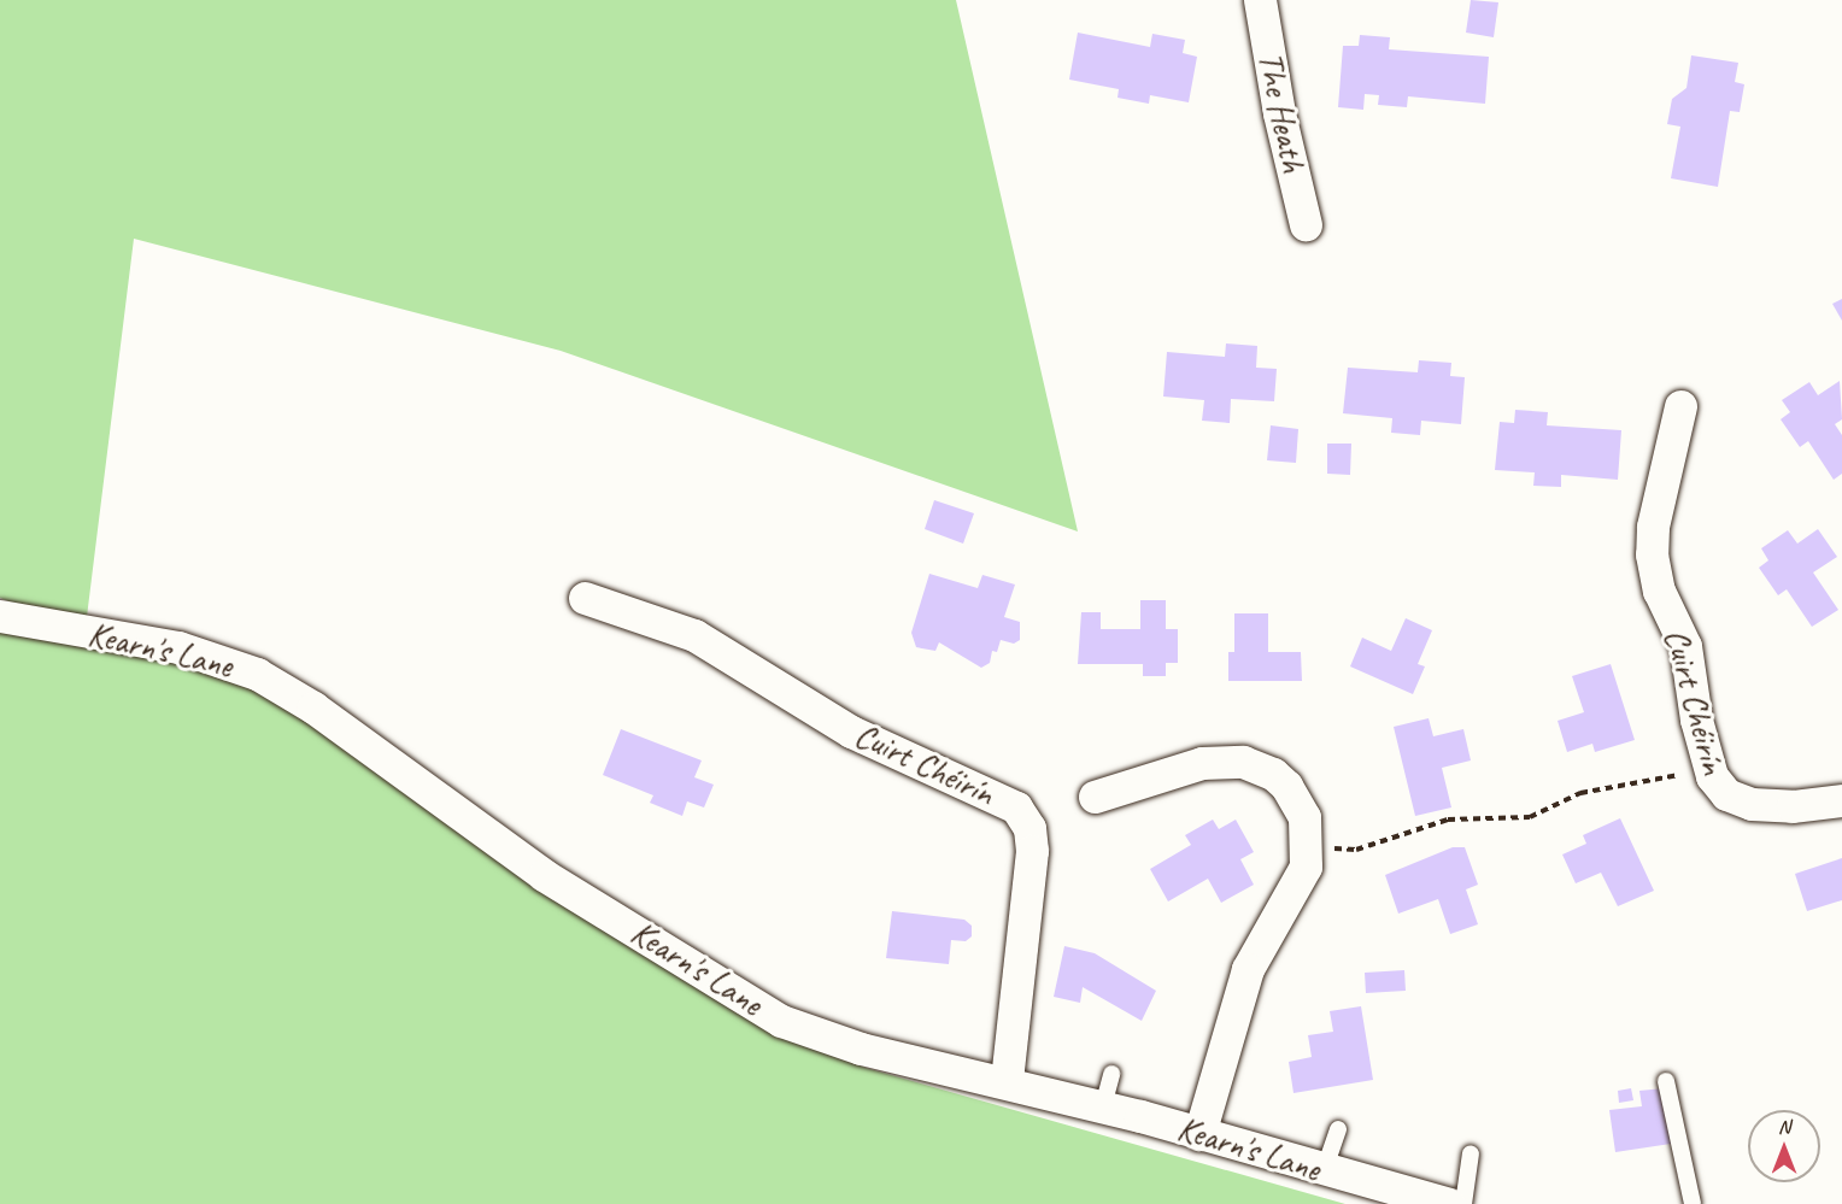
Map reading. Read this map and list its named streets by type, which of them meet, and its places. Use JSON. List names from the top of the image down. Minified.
{"streets":{"street":["The Heath","Kearn's Lane","Cuirt Chéirín"]},"crossings":[["Kearn's Lane","Cuirt Chéirín"]],"north":"top"}
